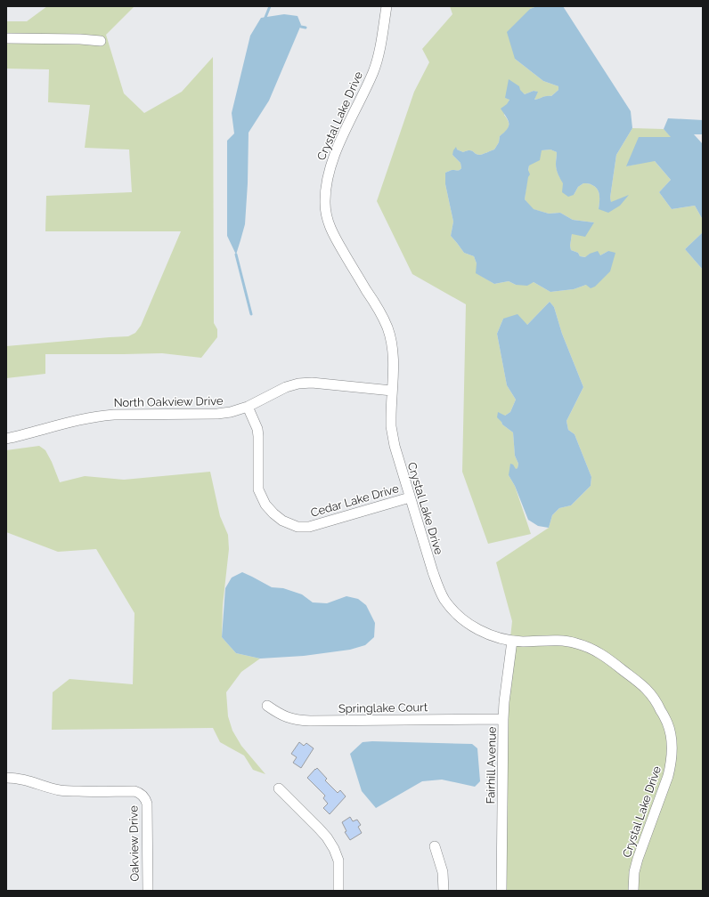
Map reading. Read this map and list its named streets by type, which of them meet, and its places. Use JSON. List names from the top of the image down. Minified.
{"streets":{"street":["Crystal Lake Drive","North Oakview Drive","Cedar Lake Drive","Springlake Court","Fairhill Avenue","Oakview Drive"]},"crossings":[["Crystal Lake Drive","North Oakview Drive"],["Crystal Lake Drive","Cedar Lake Drive"],["Crystal Lake Drive","Fairhill Avenue"],["North Oakview Drive","Cedar Lake Drive"],["Springlake Court","Fairhill Avenue"]]}
